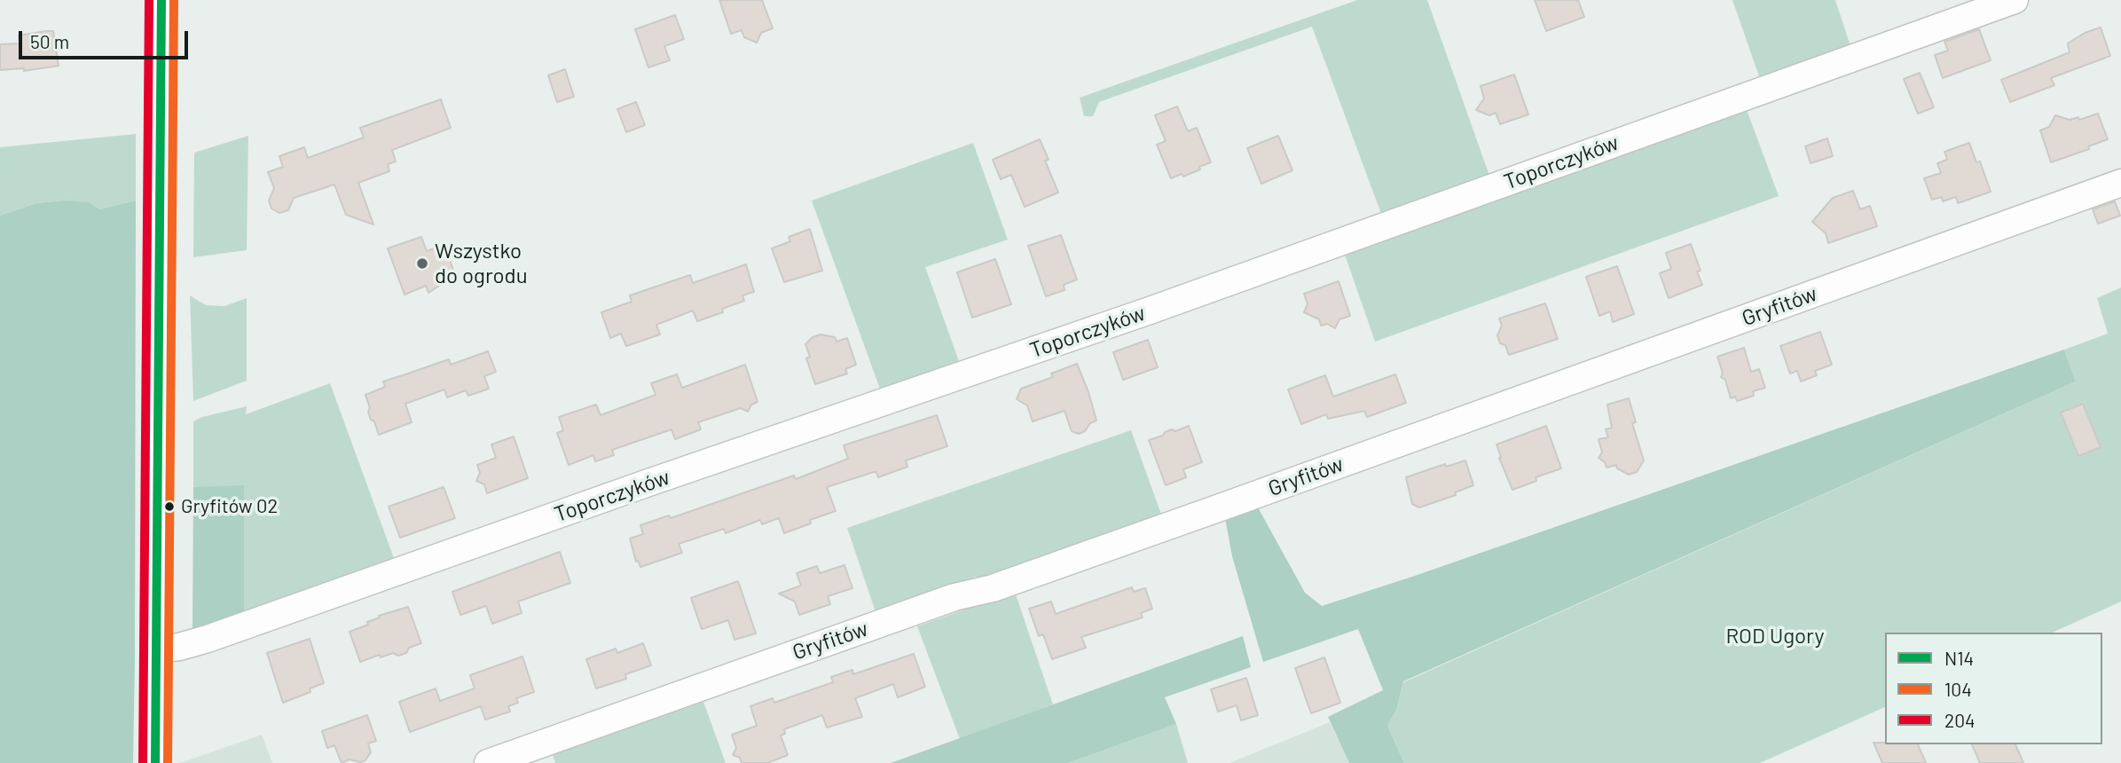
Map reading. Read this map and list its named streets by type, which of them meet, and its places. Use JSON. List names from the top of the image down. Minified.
{"streets":{"street":["Toporczyków","Gryfitów"]},"parks":["ROD Ugory"],"places":["Wszystko do ogrodu","Gryfitów 02"],"lines":["transit line N14","transit line 104","transit line 204"],"legend":["N14","104","204"],"scale_bar":"50 m"}
